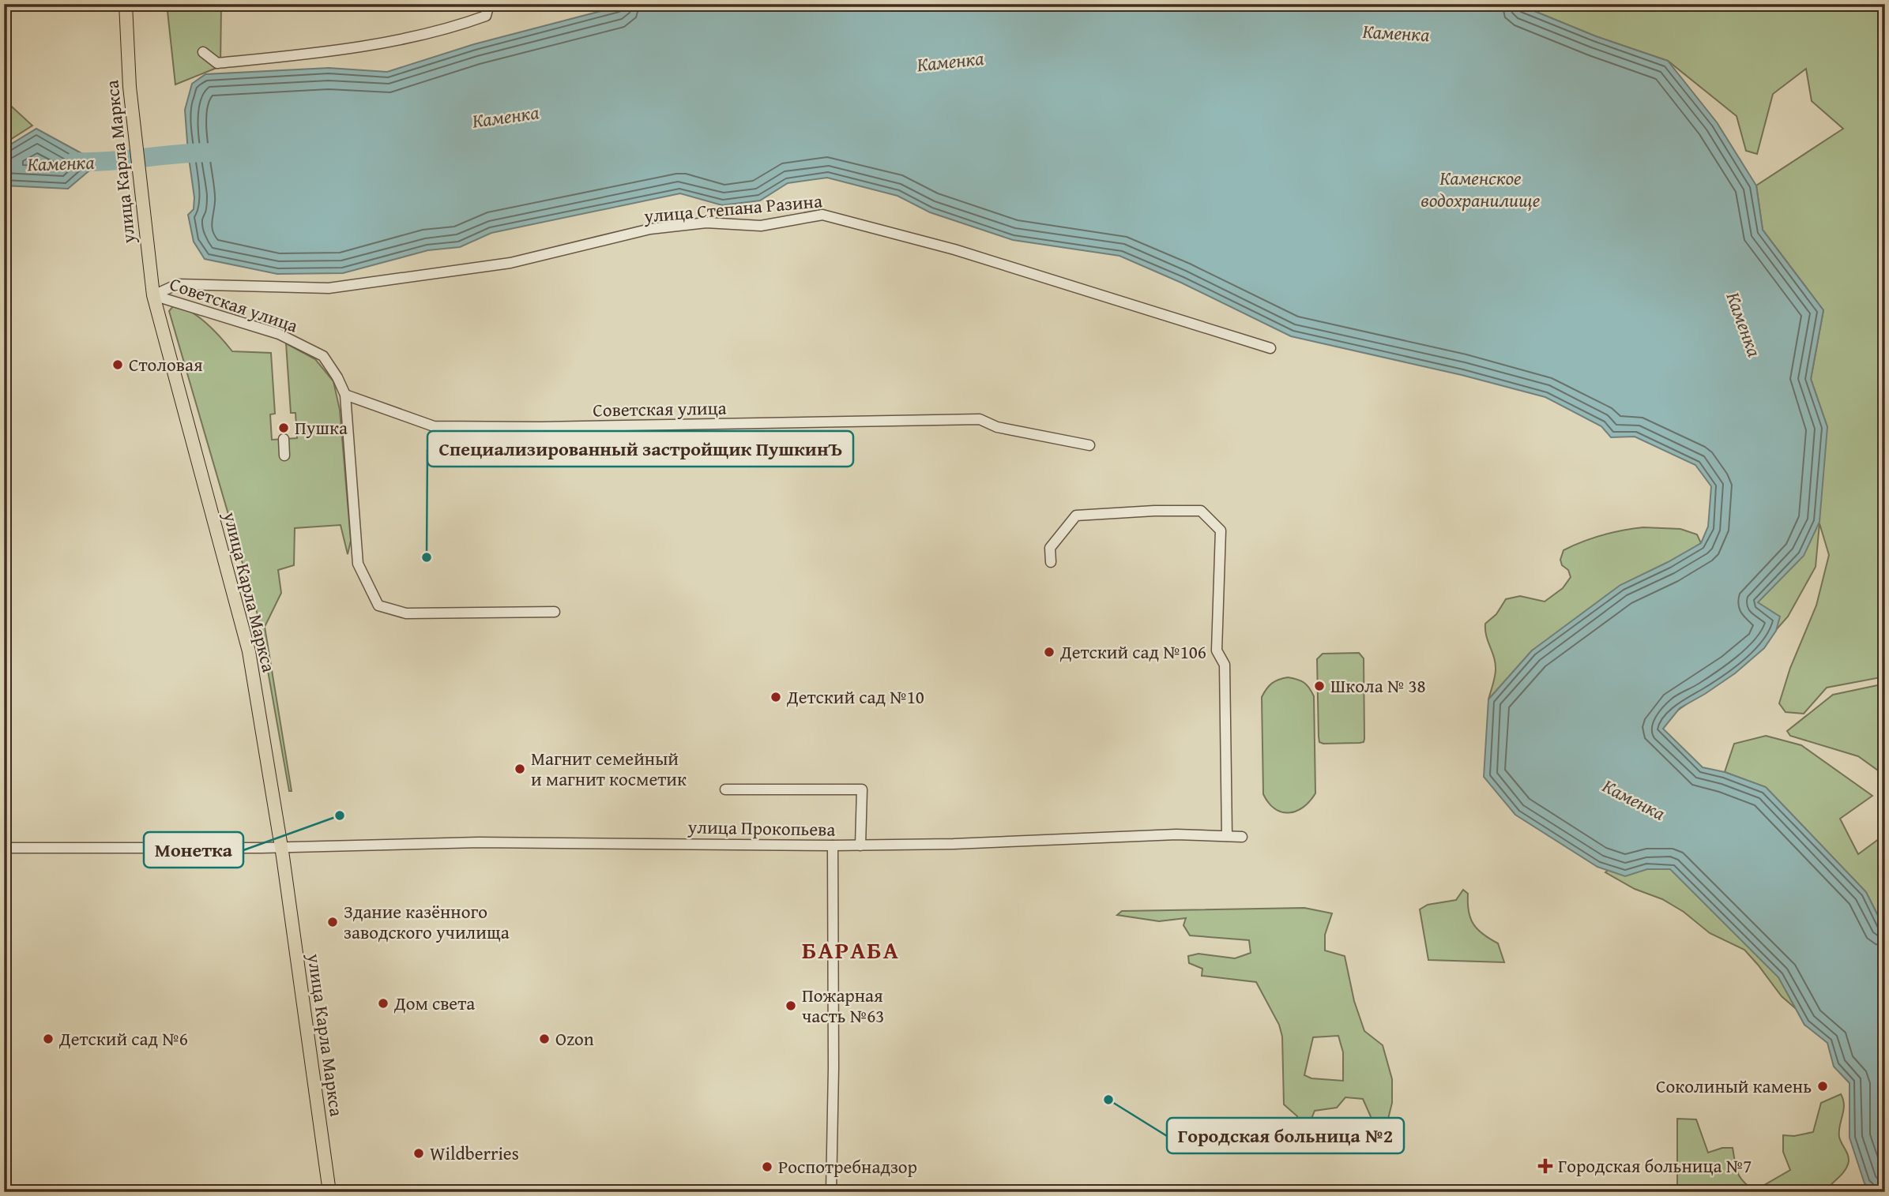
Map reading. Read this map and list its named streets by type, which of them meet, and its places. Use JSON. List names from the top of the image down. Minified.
{"streets":{"main road":["улица Карла Маркса"],"street":["улица Степана Разина","Советская улица","улица Прокопьева"]},"crossings":[["улица Карла Маркса","улица Степана Разина"],["улица Карла Маркса","Советская улица"],["улица Карла Маркса","улица Прокопьева"],["улица Степана Разина","Советская улица"]],"districts":["БАРАБА"],"water":["Каменка","Каменское водохранилище"],"places":{"other":["Столовая","Пушка","Специализированный застройщик ПушкинЪ","Детский сад №106","Школа № 38","Детский сад №10","Магнит семейный и магнит косметик","Монетка","Здание казённого заводского училища","Дом света","Пожарная часть №63","Детский сад №6","Ozon","Соколиный камень","Городская больница №2","Wildberries","Роспотребнадзор"],"health":["Городская больница №7"]}}
